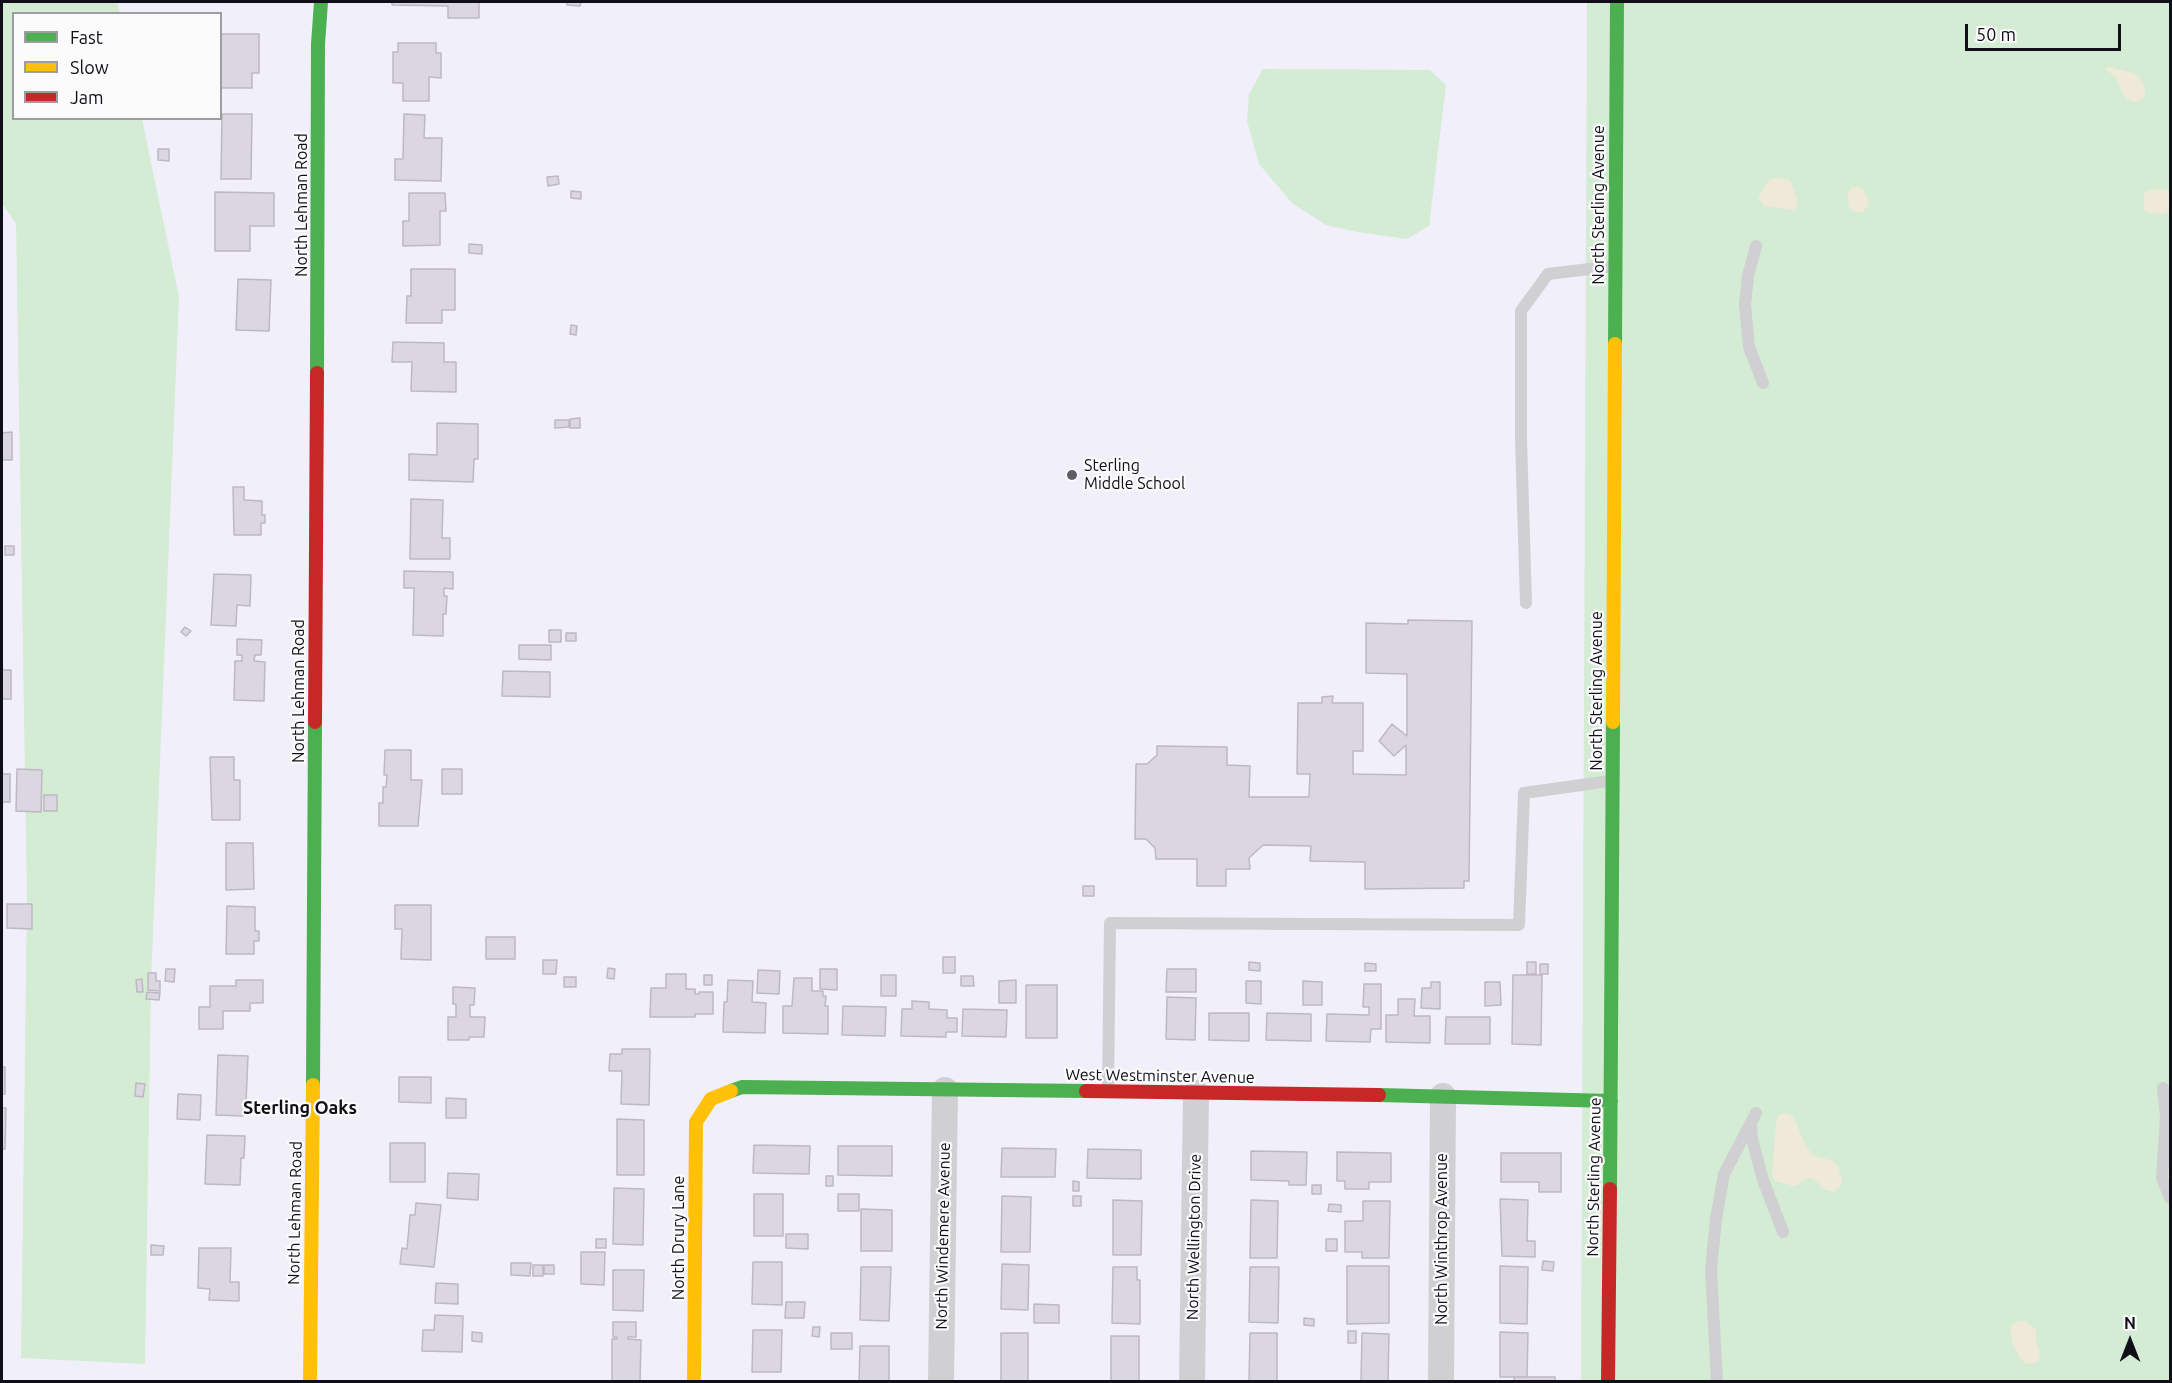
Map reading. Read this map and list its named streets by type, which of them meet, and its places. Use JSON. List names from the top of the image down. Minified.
{"streets":{"street":["North Lehman Road","North Sterling Avenue","West Westminster Avenue","North Windemere Avenue","North Wellington Drive","North Drury Lane","North Winthrop Avenue"]},"crossings":[["North Sterling Avenue","West Westminster Avenue"],["West Westminster Avenue","North Windemere Avenue"],["West Westminster Avenue","North Wellington Drive"],["West Westminster Avenue","North Drury Lane"],["West Westminster Avenue","North Winthrop Avenue"]],"districts":["Sterling Oaks"],"places":["Sterling Middle School"],"legend":["Fast","Slow","Jam"],"scale_bar":"50 m","north":"top"}
